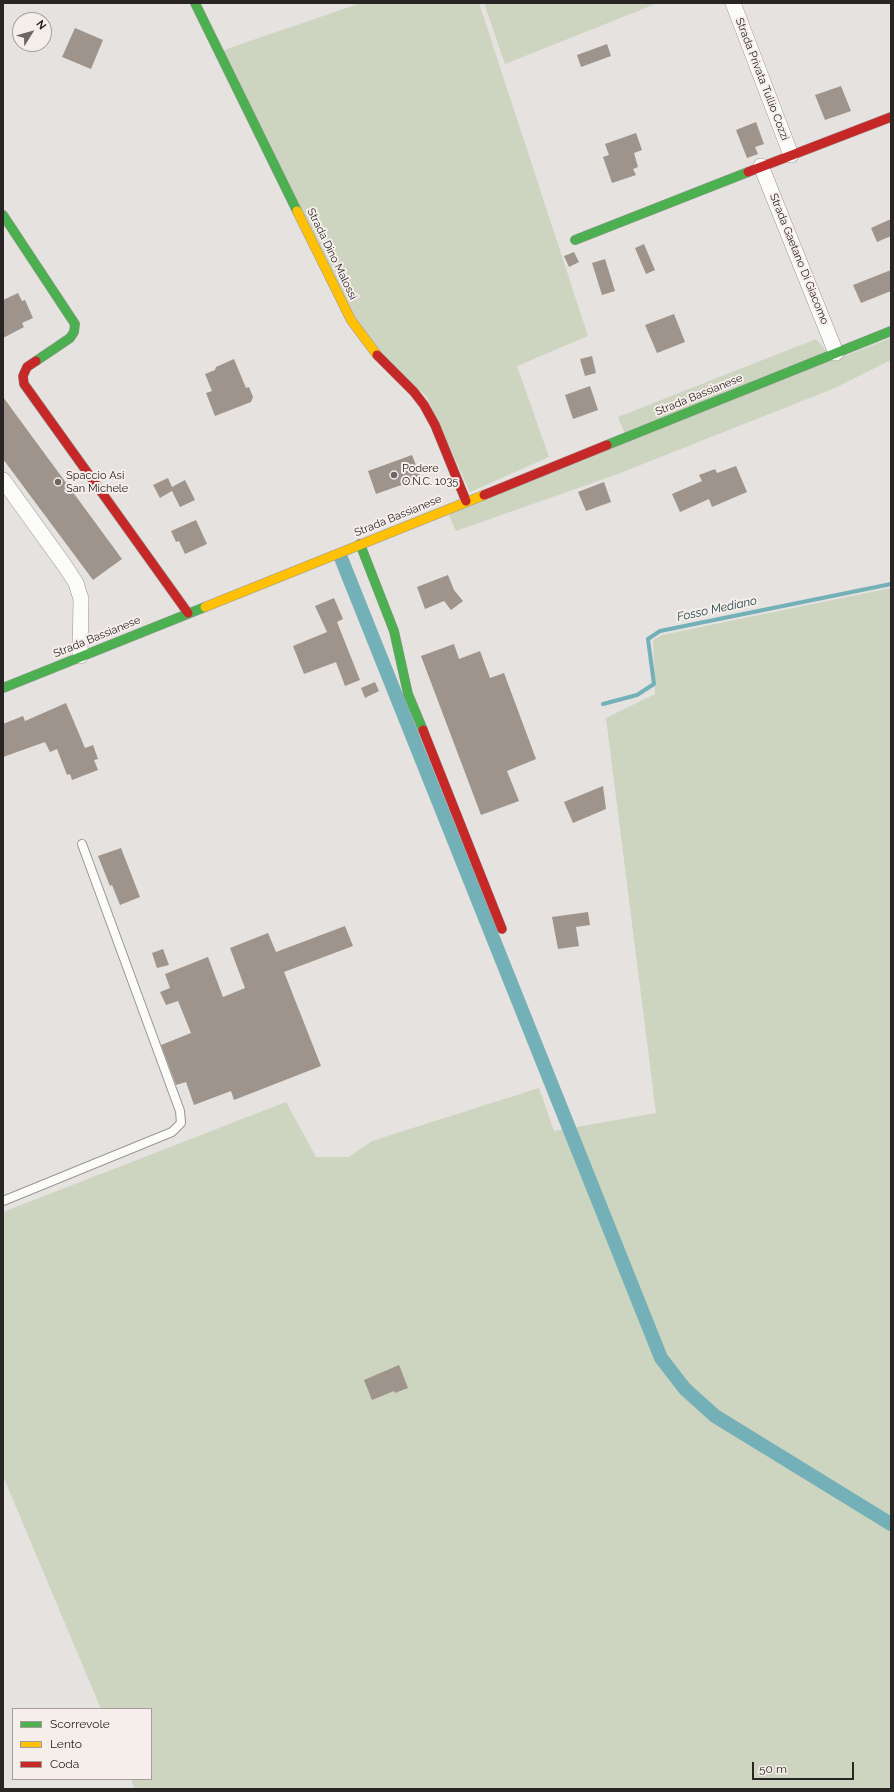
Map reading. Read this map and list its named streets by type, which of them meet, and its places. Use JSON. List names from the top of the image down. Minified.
{"streets":{"street":["Strada Privata Tullio Cozzi","Strada Dino Malossi","Strada Gaetano Di Giacomo","Strada Bassianese"]},"crossings":[["Strada Dino Malossi","Strada Bassianese"],["Strada Gaetano Di Giacomo","Strada Bassianese"]],"water":["Fosso Mediano"],"places":["Podere O.N.C. 1035","Spaccio Asi San Michele"],"legend":["Scorrevole","Lento","Coda"],"scale_bar":"50 m","north":"top right"}
